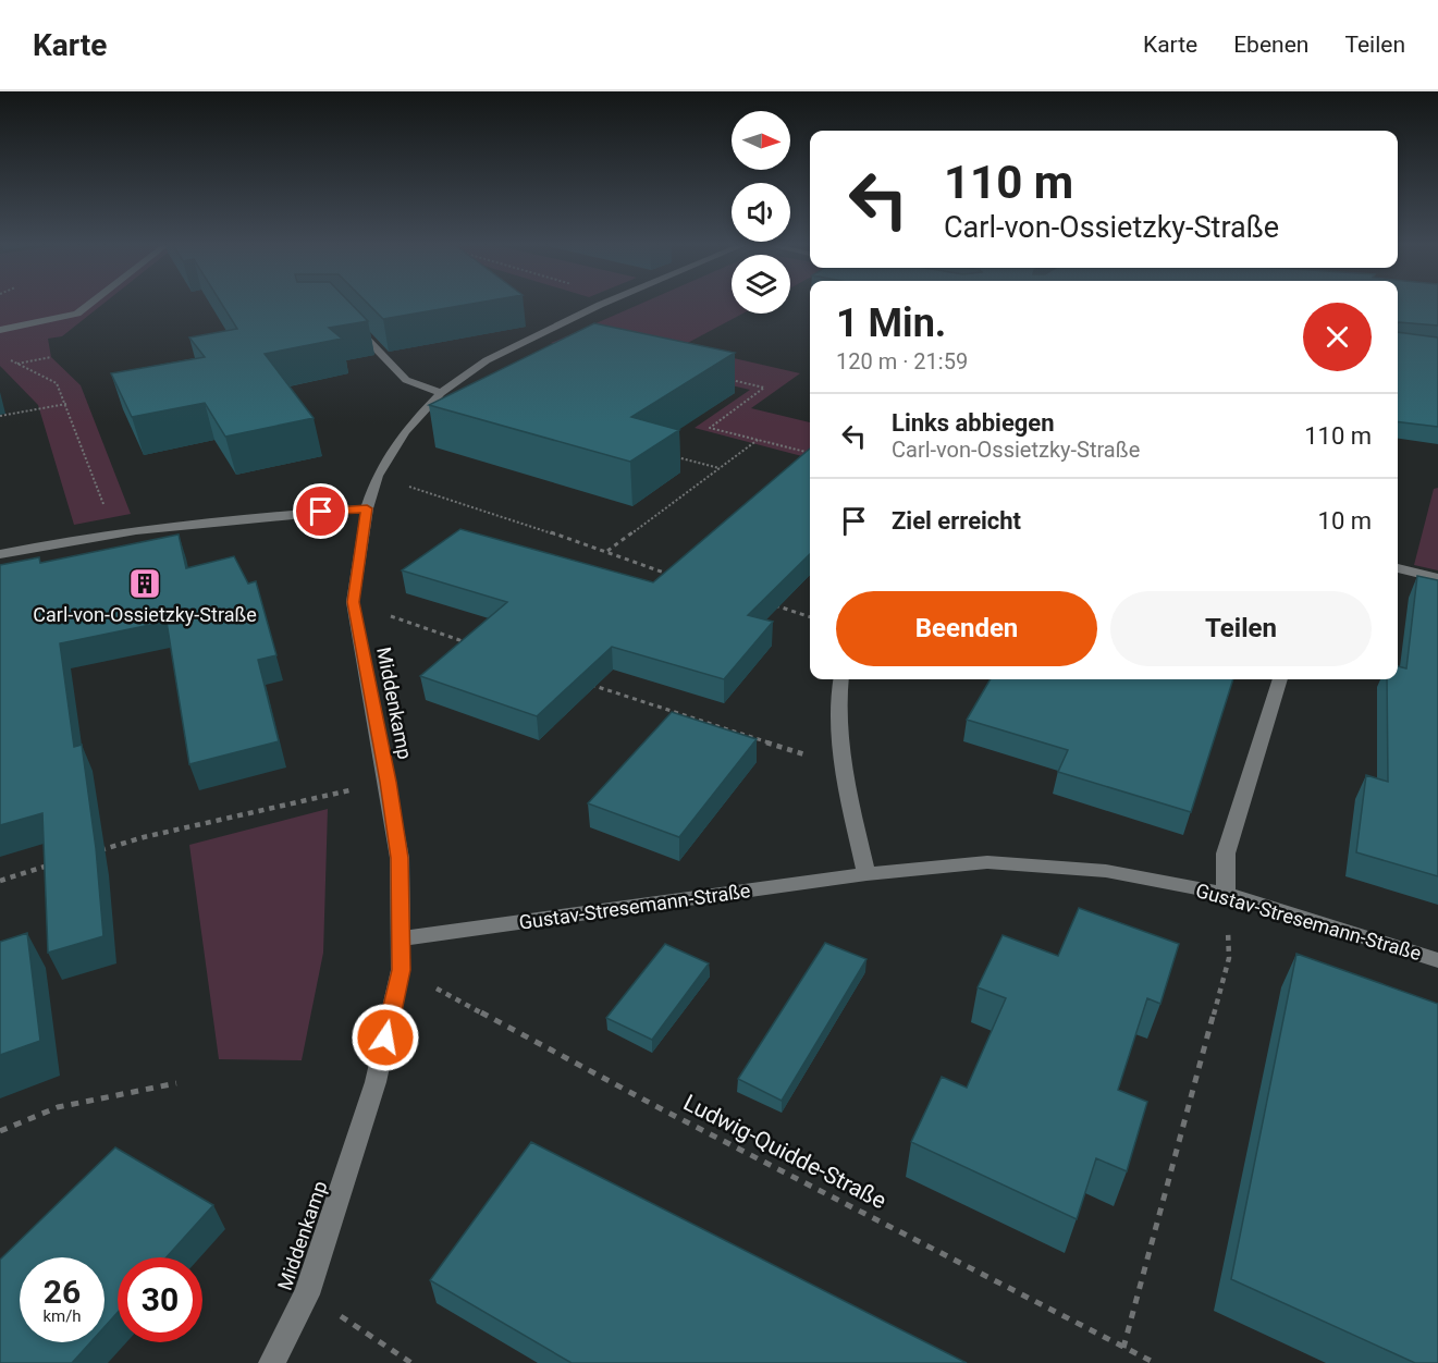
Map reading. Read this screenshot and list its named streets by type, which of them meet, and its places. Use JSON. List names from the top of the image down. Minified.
{"streets":{"street":["Middenkamp","Gustav-Stresemann-Straße"],"path":["Ludwig-Quidde-Straße"]},"crossings":[["Middenkamp","Gustav-Stresemann-Straße"],["Middenkamp","Ludwig-Quidde-Straße"]],"places":{"building":["Carl-von-Ossietzky-Straße"]},"north":"right","page":{"header":"Karte","nav":["Karte","Ebenen","Teilen"],"turn":["110 m","Carl-von-Ossietzky-Straße"],"heading":["1 Min.","120 m · 21:59"],"list":[{"name":"Links abbiegen","note":"Carl-von-Ossietzky-Straße","value":"110 m"},{"name":"Ziel erreicht","value":"10 m"}],"buttons":["Beenden","Teilen"],"speed":"26 km/h","limit":"30"}}
